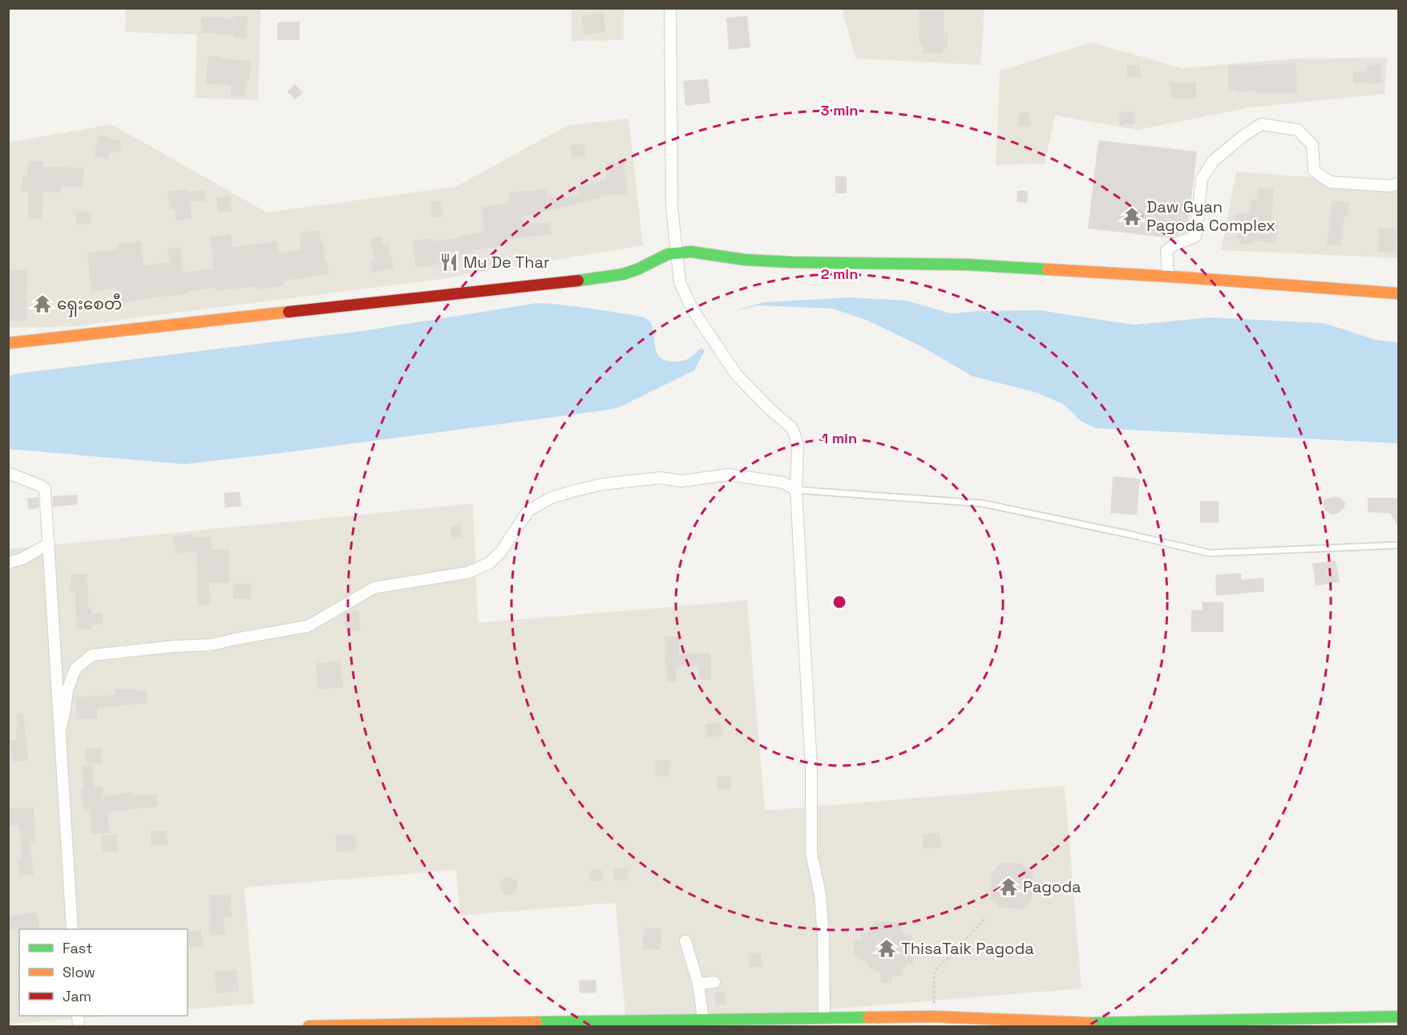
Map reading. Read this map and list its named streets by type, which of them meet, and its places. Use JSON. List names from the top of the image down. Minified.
{"places":{"temple":["Daw Gyan Pagoda Complex","ရှေးစေတီ","Pagoda","ThisaTaik Pagoda"],"restaurant":["Mu De Thar"]},"legend":["Fast","Slow","Jam"],"rings":["3 min","2 min","1 min"]}
